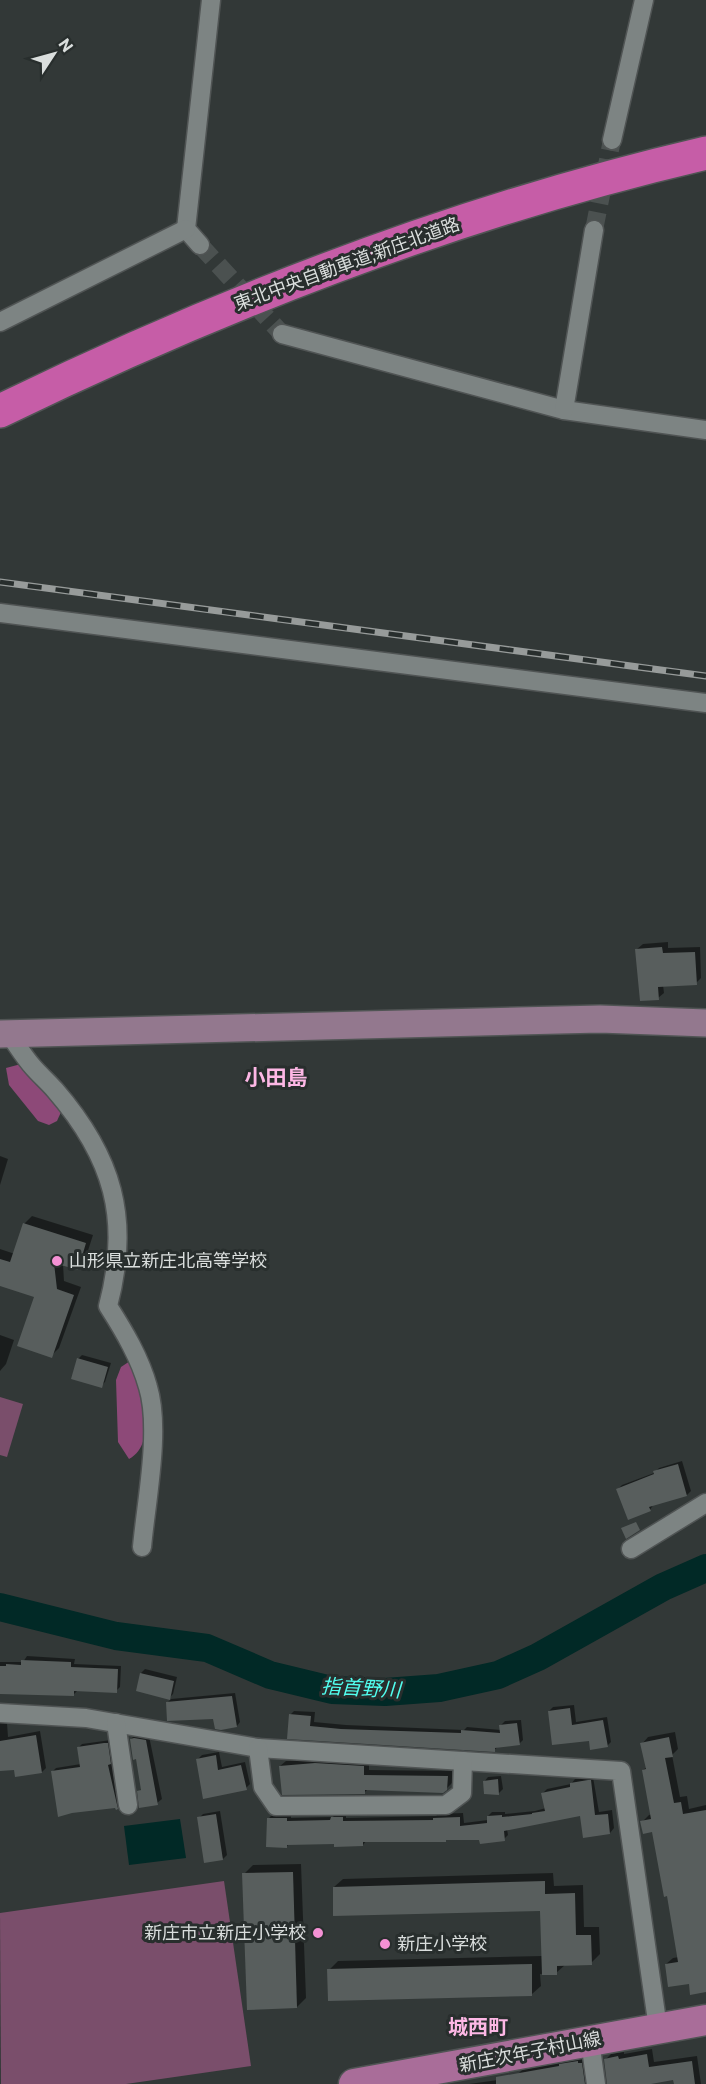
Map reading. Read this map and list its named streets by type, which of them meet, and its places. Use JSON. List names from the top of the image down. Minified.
{"streets":{"highway":["東北中央自動車道;新庄北道路"],"main road":["新庄次年子村山線"]},"districts":["小田島","城西町"],"water":["指首野川"],"places":["山形県立新庄北高等学校","新庄市立新庄小学校","新庄小学校"],"north":"top right"}
